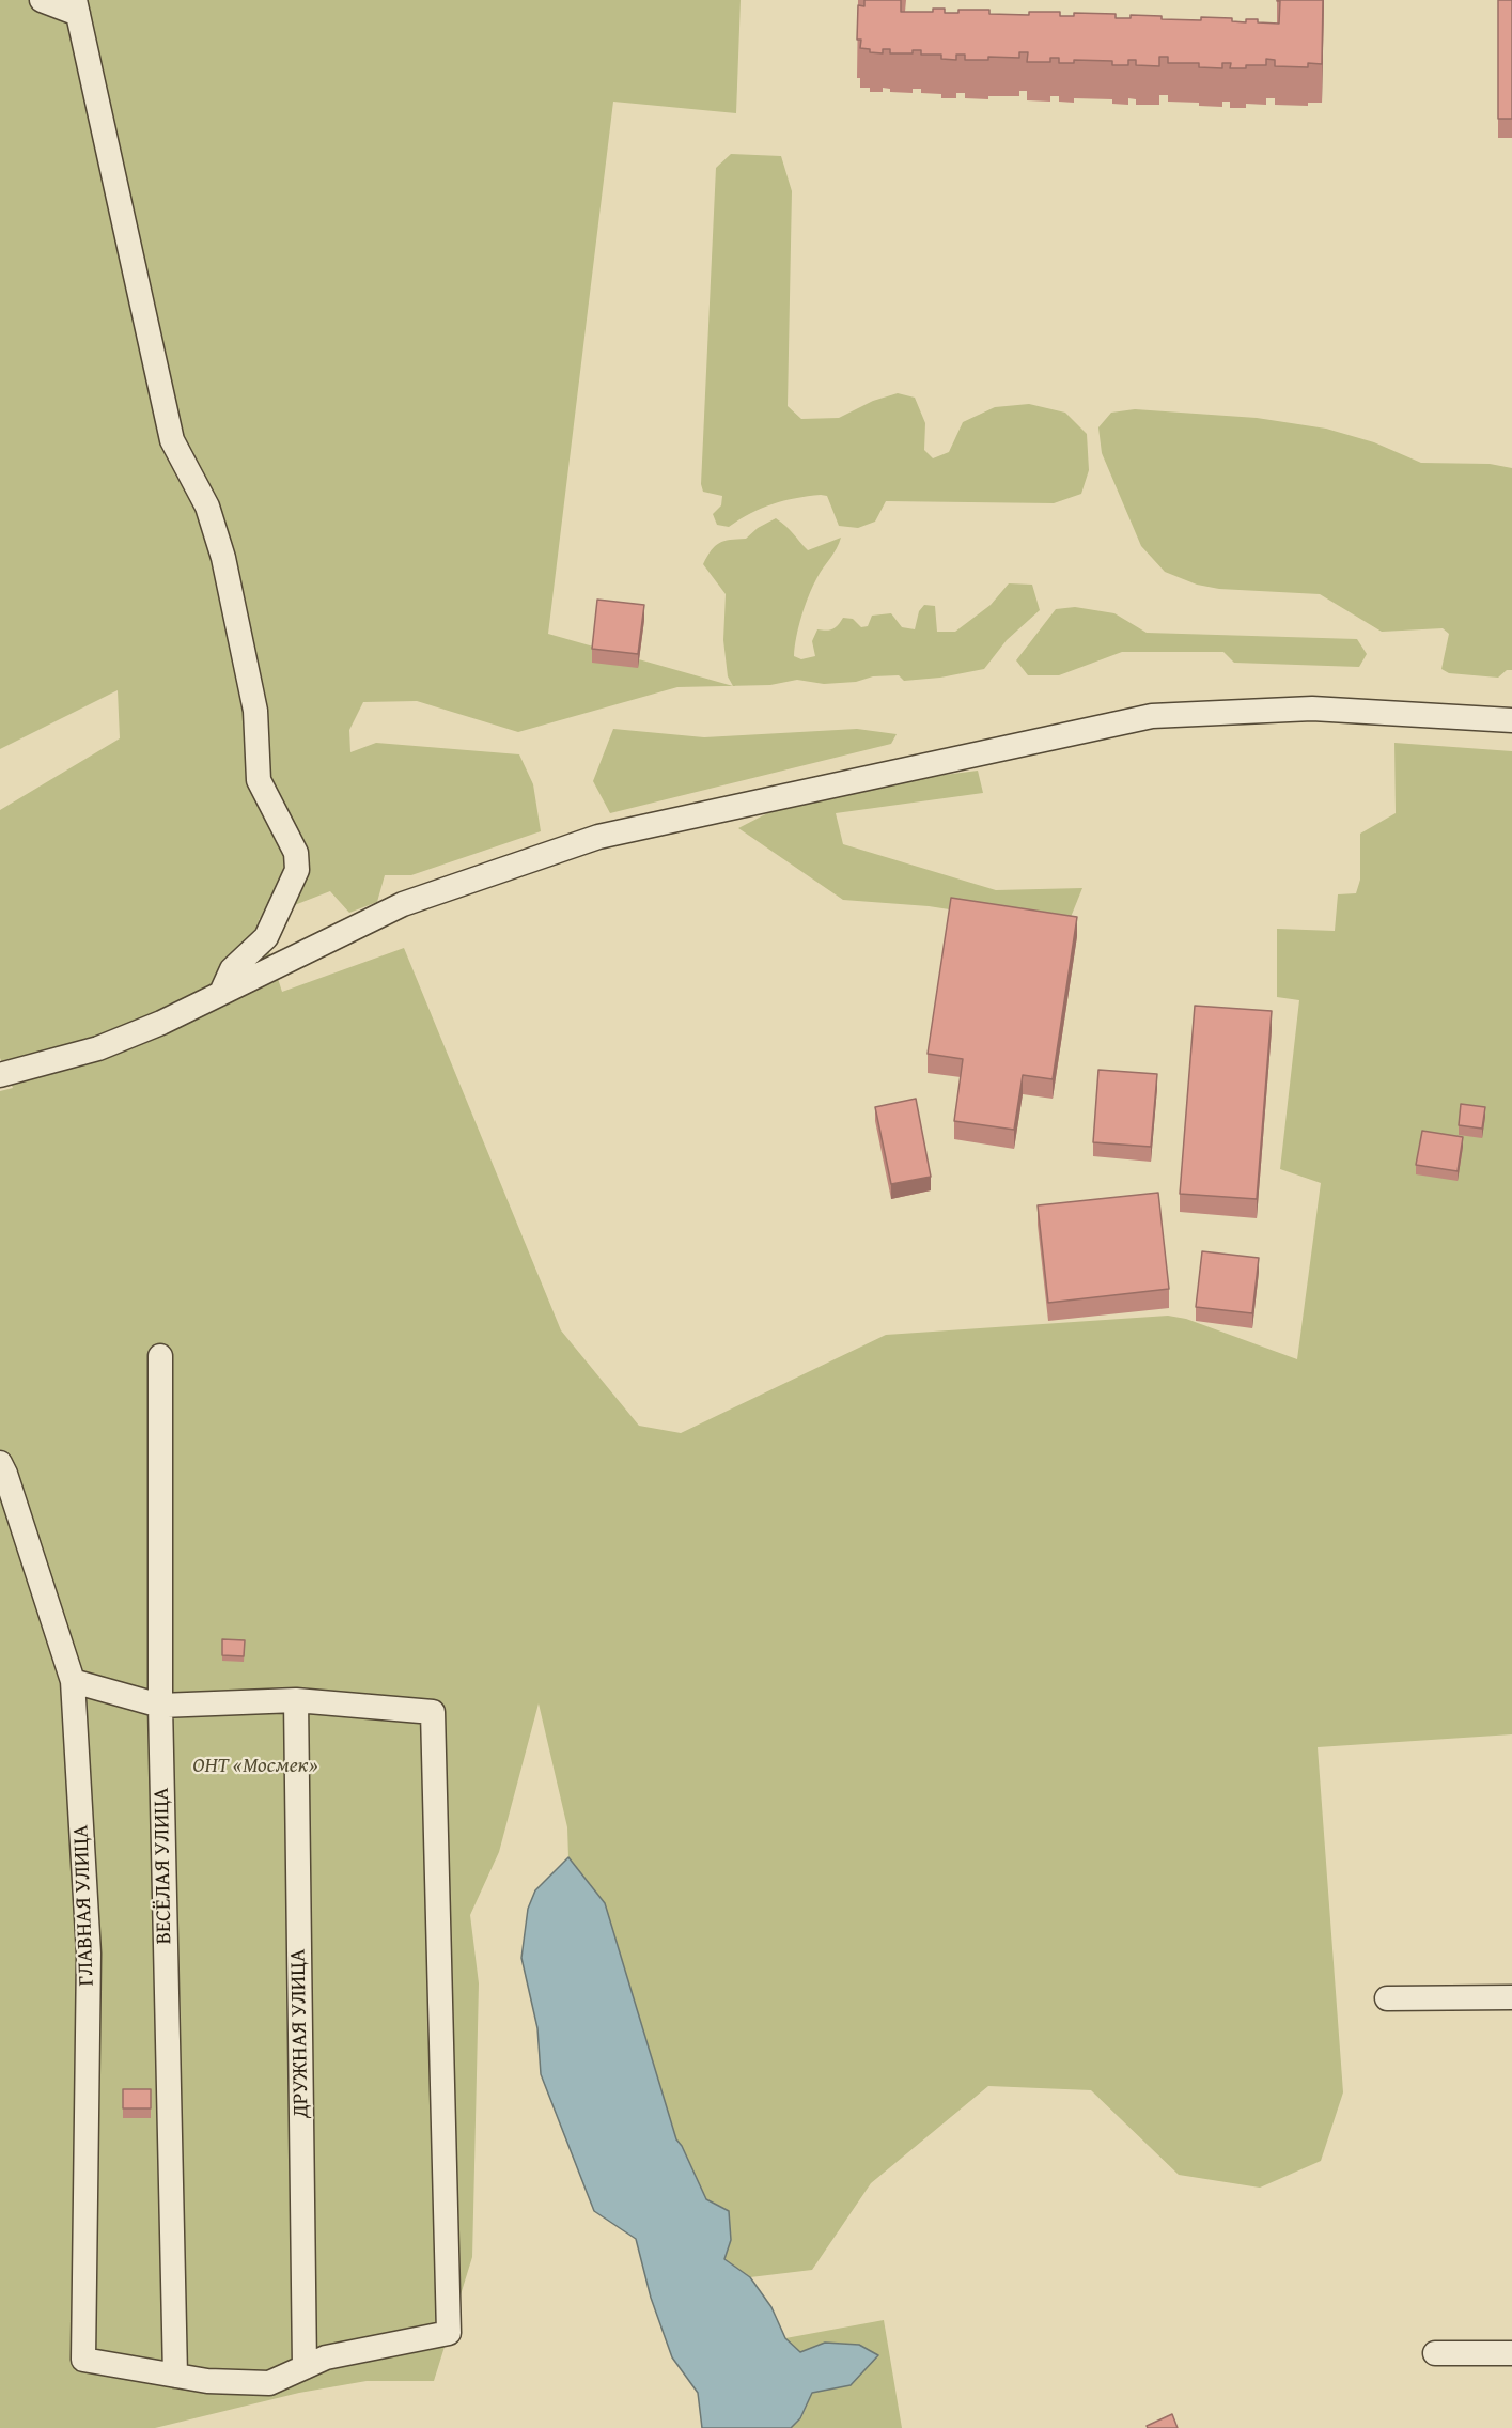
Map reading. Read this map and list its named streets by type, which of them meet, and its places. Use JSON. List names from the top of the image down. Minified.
{"streets":{"street":["ВЕСЁЛАЯ УЛИЦА","ГЛАВНАЯ УЛИЦА","ДРУЖНАЯ УЛИЦА"]},"crossings":[["ВЕСЁЛАЯ УЛИЦА","ГЛАВНАЯ УЛИЦА"]],"parks":["ОНТ «Мосмек»"]}
